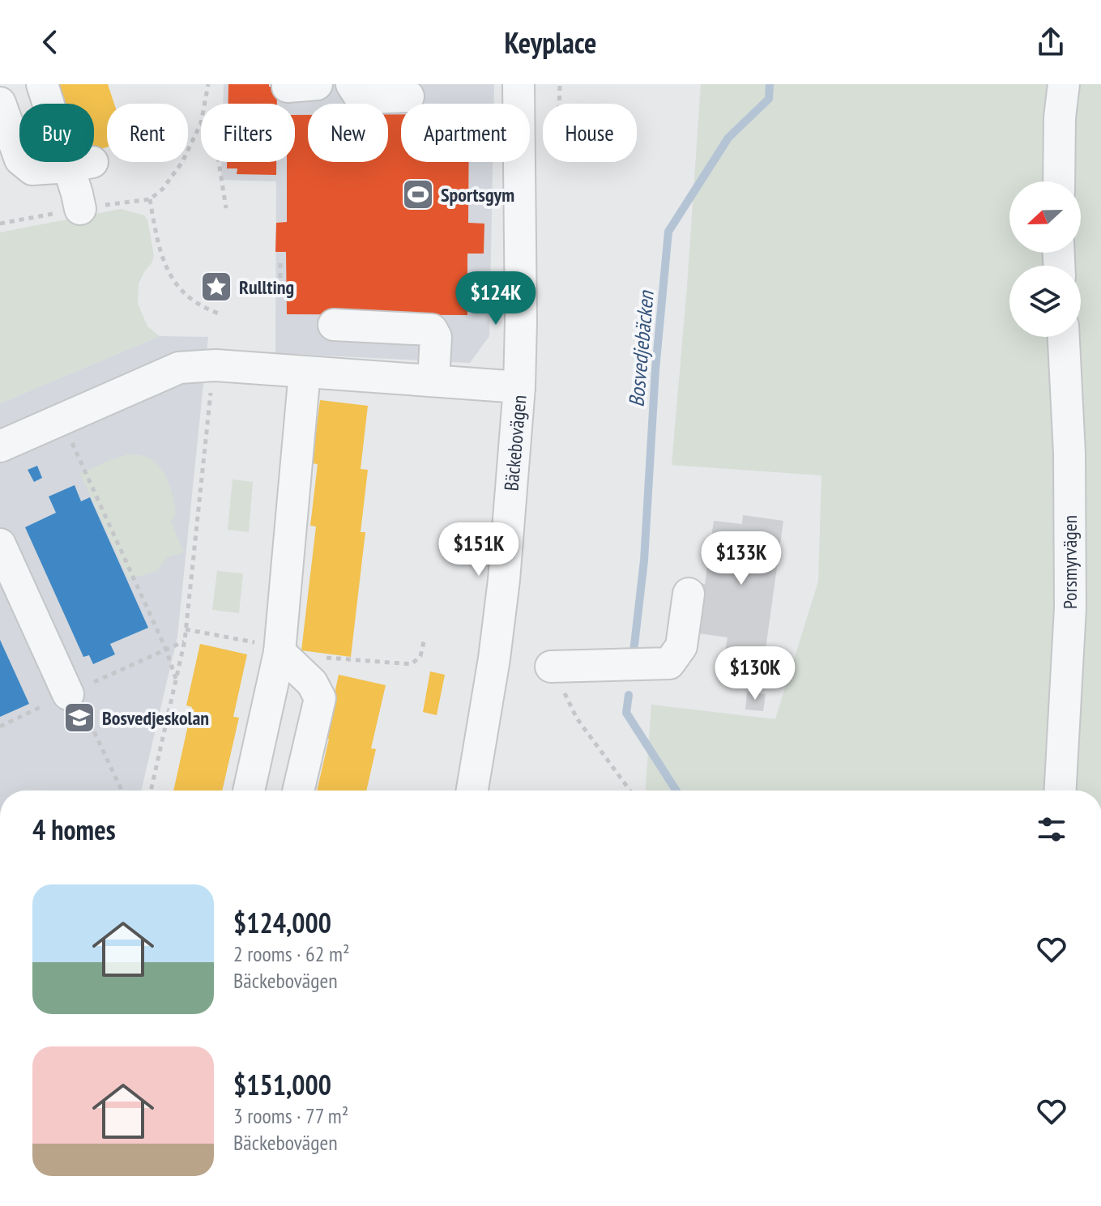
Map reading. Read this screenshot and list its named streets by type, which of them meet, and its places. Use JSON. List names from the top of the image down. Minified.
{"streets":{"street":["Bäckebovägen","Porsmyrvägen"]},"water":["Bosvedjebäcken"],"places":{"sports":["Sportsgym"],"place":["Rullting"],"school or university":["Bosvedjeskolan"]},"north":"left","page":{"header":"Keyplace","chip":["Buy","Rent","Filters","New","Apartment","House"],"price":["$124K","$151K","$133K","$130K"],"heading":"4 homes","list":[{"name":"$124,000","note":"2 rooms · 62 m² · Bäckebovägen"},{"name":"$151,000","note":"3 rooms · 77 m² · Bäckebovägen"}]}}
